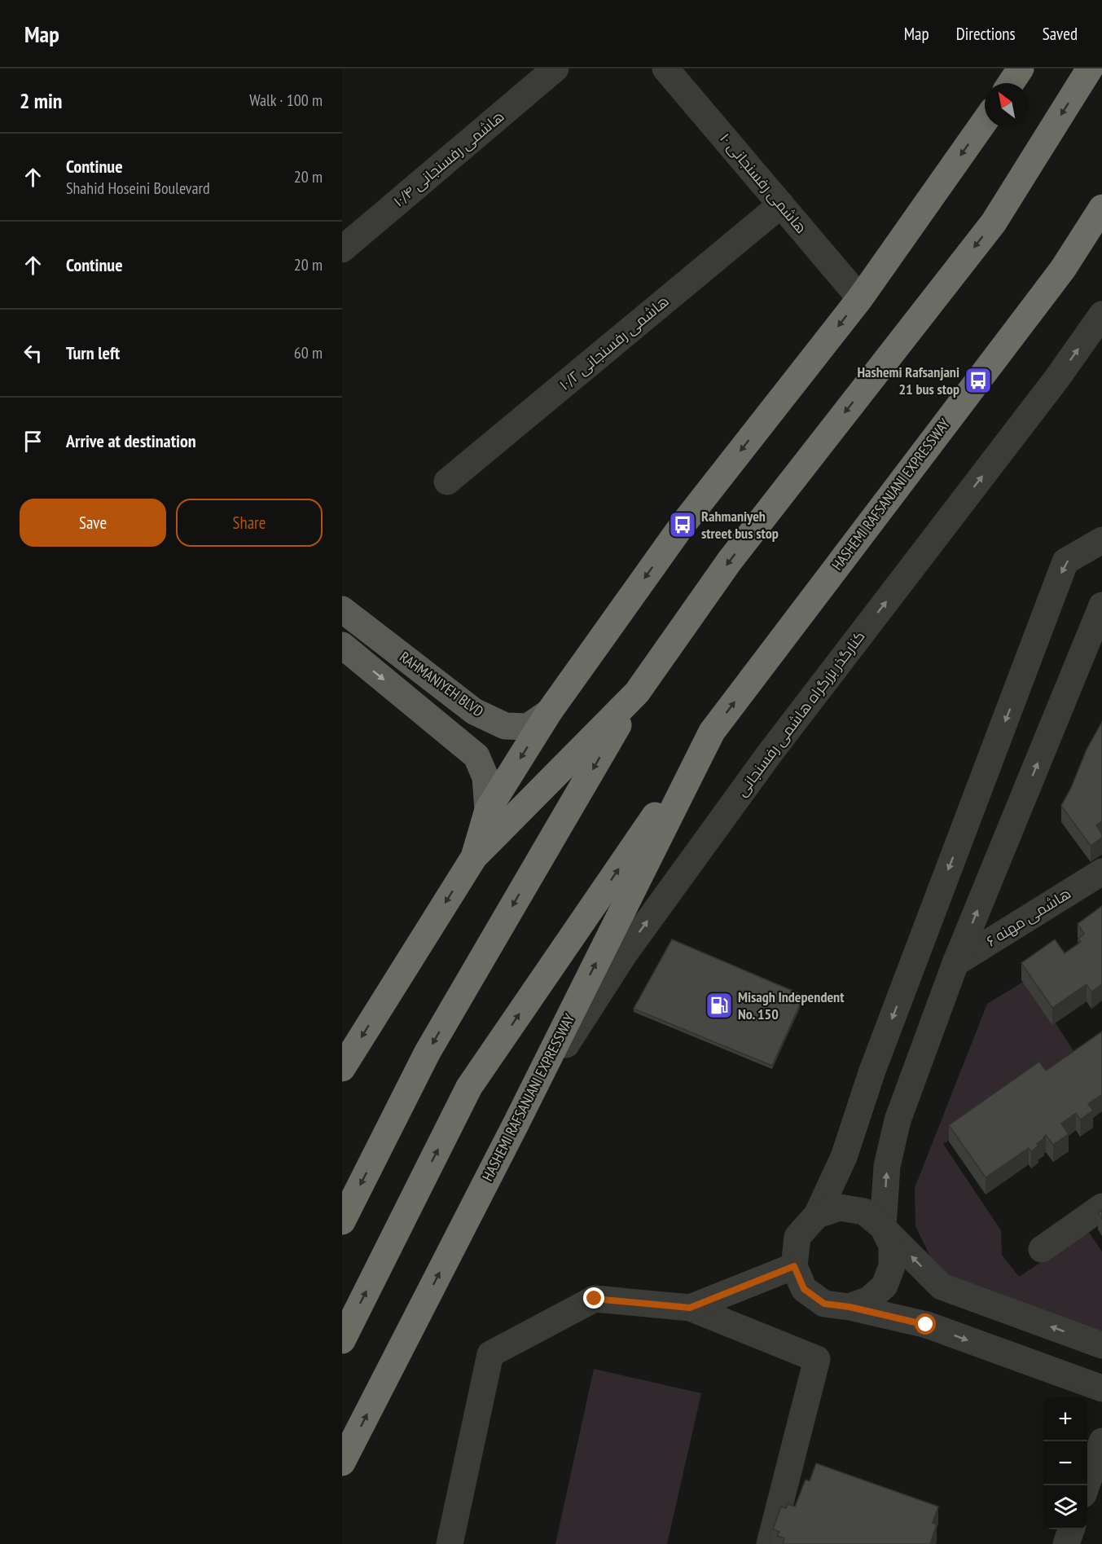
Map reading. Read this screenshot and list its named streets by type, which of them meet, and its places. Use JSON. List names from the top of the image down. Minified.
{"streets":{"highway":["HASHEMI RAFSANJANI EXPRESSWAY"],"main road":["RAHMANIYEH BLVD"],"street":["هاشمی رفسنجانی ۱۰/۴","هاشمی رفسنجانی ۱۰","هاشمی رفسنجانی ۱۰/۲","کنارگذر بزرگراه هاشمی رفسنجانی","هاشمی مهنه ۶"]},"crossings":[["هاشمی رفسنجانی ۱۰","هاشمی رفسنجانی ۱۰/۲"],["HASHEMI RAFSANJANI EXPRESSWAY","کنارگذر بزرگراه هاشمی رفسنجانی"]],"one_way":["RAHMANIYEH BLVD"],"places":{"bus stop":["Hashemi Rafsanjani 21 bus stop","Rahmaniyeh street bus stop"],"fuel station":["Misagh Independent No. 150"]},"north":"top left","page":{"header":"Map","nav":["Map","Directions","Saved"],"heading":["2 min","Walk · 100 m"],"list":[["Continue","Shahid Hoseini Boulevard","20 m"],["Continue","20 m"],["Turn left","60 m"],"Arrive at destination"],"buttons":["Save","Share"],"map_buttons":["+","−"]}}
